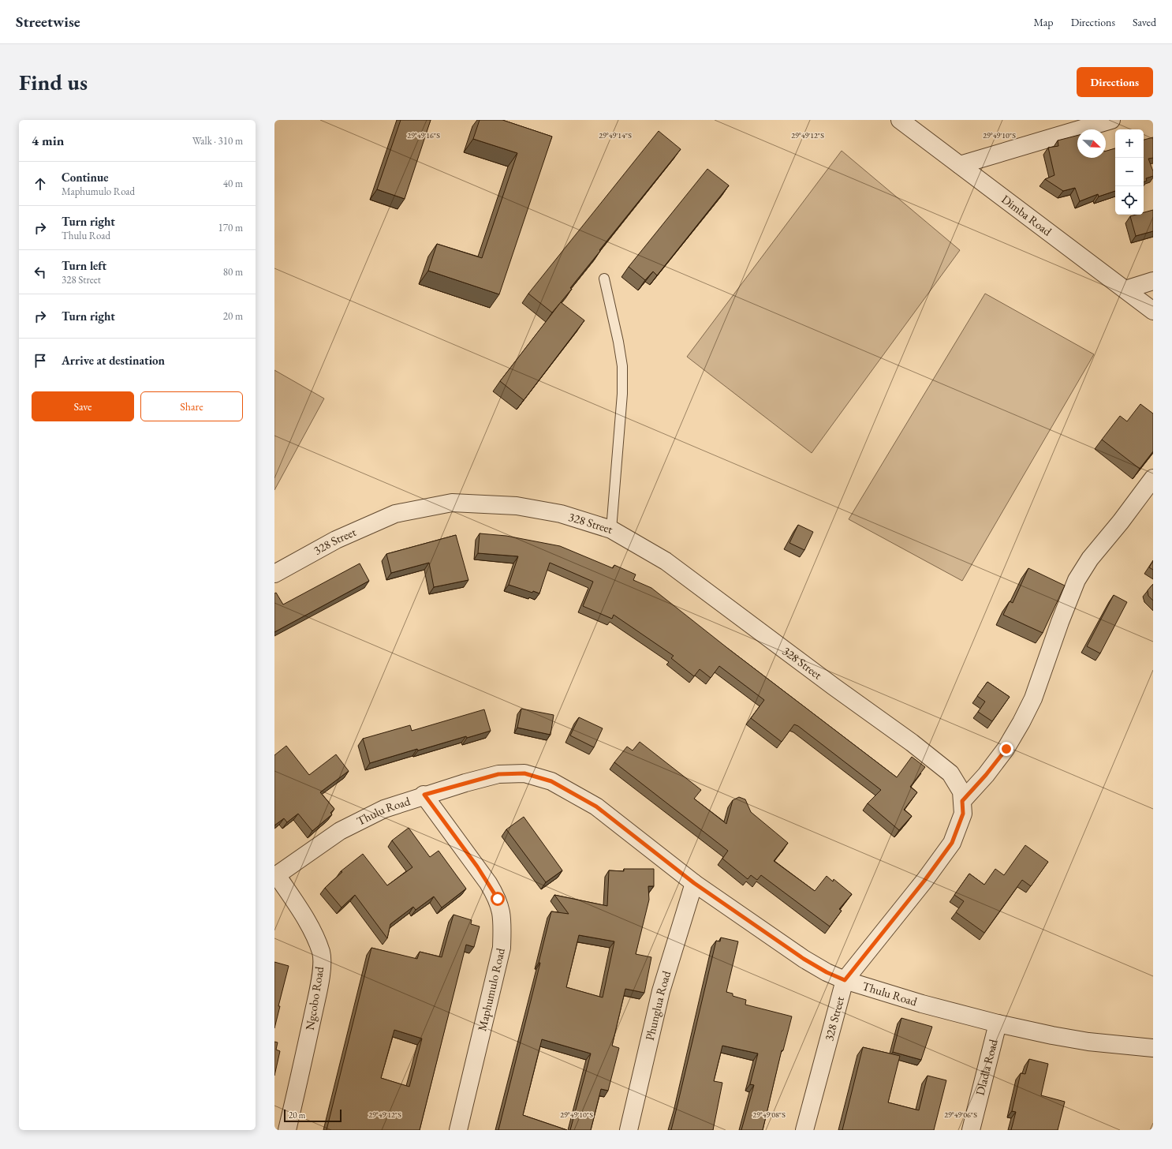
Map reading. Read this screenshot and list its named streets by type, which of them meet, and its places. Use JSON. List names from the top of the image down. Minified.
{"streets":{"street":["Dimba Road","328 Street","Thulu Road","Maphumulo Road","Ngcobo Road","Phunglua Road","Dladla Road"]},"crossings":[["328 Street","Thulu Road"],["Thulu Road","Maphumulo Road"],["Thulu Road","Ngcobo Road"],["Thulu Road","Phunglua Road"],["Thulu Road","Dladla Road"]],"scale_bar":"20 m","north":"bottom right","page":{"header":"Streetwise","nav":["Map","Directions","Saved"],"buttons":["Directions",["Save","Share"]],"title":"Find us","heading":["4 min","Walk · 310 m"],"map_buttons":["+","−"],"list":[["Continue","Maphumulo Road","40 m"],["Turn right","Thulu Road","170 m"],["Turn left","328 Street","80 m"],["Turn right","20 m"],"Arrive at destination"],"scale":"20 m"},"coordinates":["29°49'16\"S","29°49'14\"S","29°49'12\"S","29°49'10\"S","29°49'08\"S","29°49'06\"S"]}
